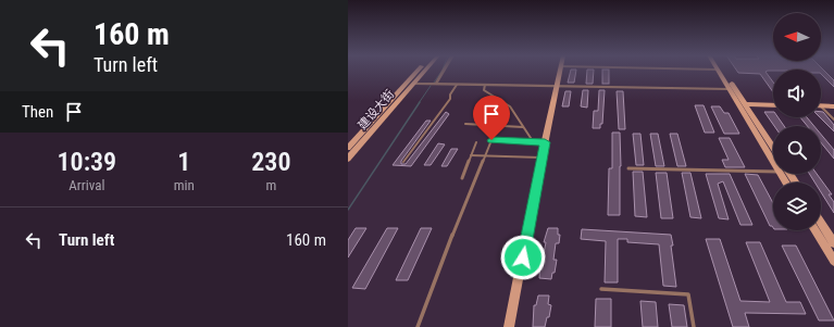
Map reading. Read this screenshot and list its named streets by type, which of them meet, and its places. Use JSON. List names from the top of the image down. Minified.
{"streets":{"street":["建设大街"]},"north":"left","page":{"turn":["160 m","Turn left"],"then":"Then","eta":["10:39","Arrival","1","min","230","m"],"list":[{"name":"Turn left","value":"160 m"}]}}
